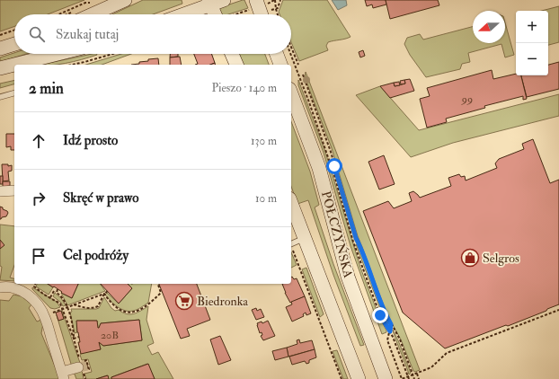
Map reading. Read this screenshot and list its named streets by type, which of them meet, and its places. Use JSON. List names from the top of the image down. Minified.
{"streets":{"main road":["POŁCZYŃSKA"]},"places":{"shop":["Selgros"],"supermarket":["Biedronka"]},"house_numbers":["99","20B"],"north":"left","page":{"map_buttons":["+","−"],"search":"Szukaj tutaj","heading":["2 min","Pieszo · 140 m"],"list":[["Idź prosto","130 m"],["Skręć w prawo","10 m"],"Cel podróży"]}}
